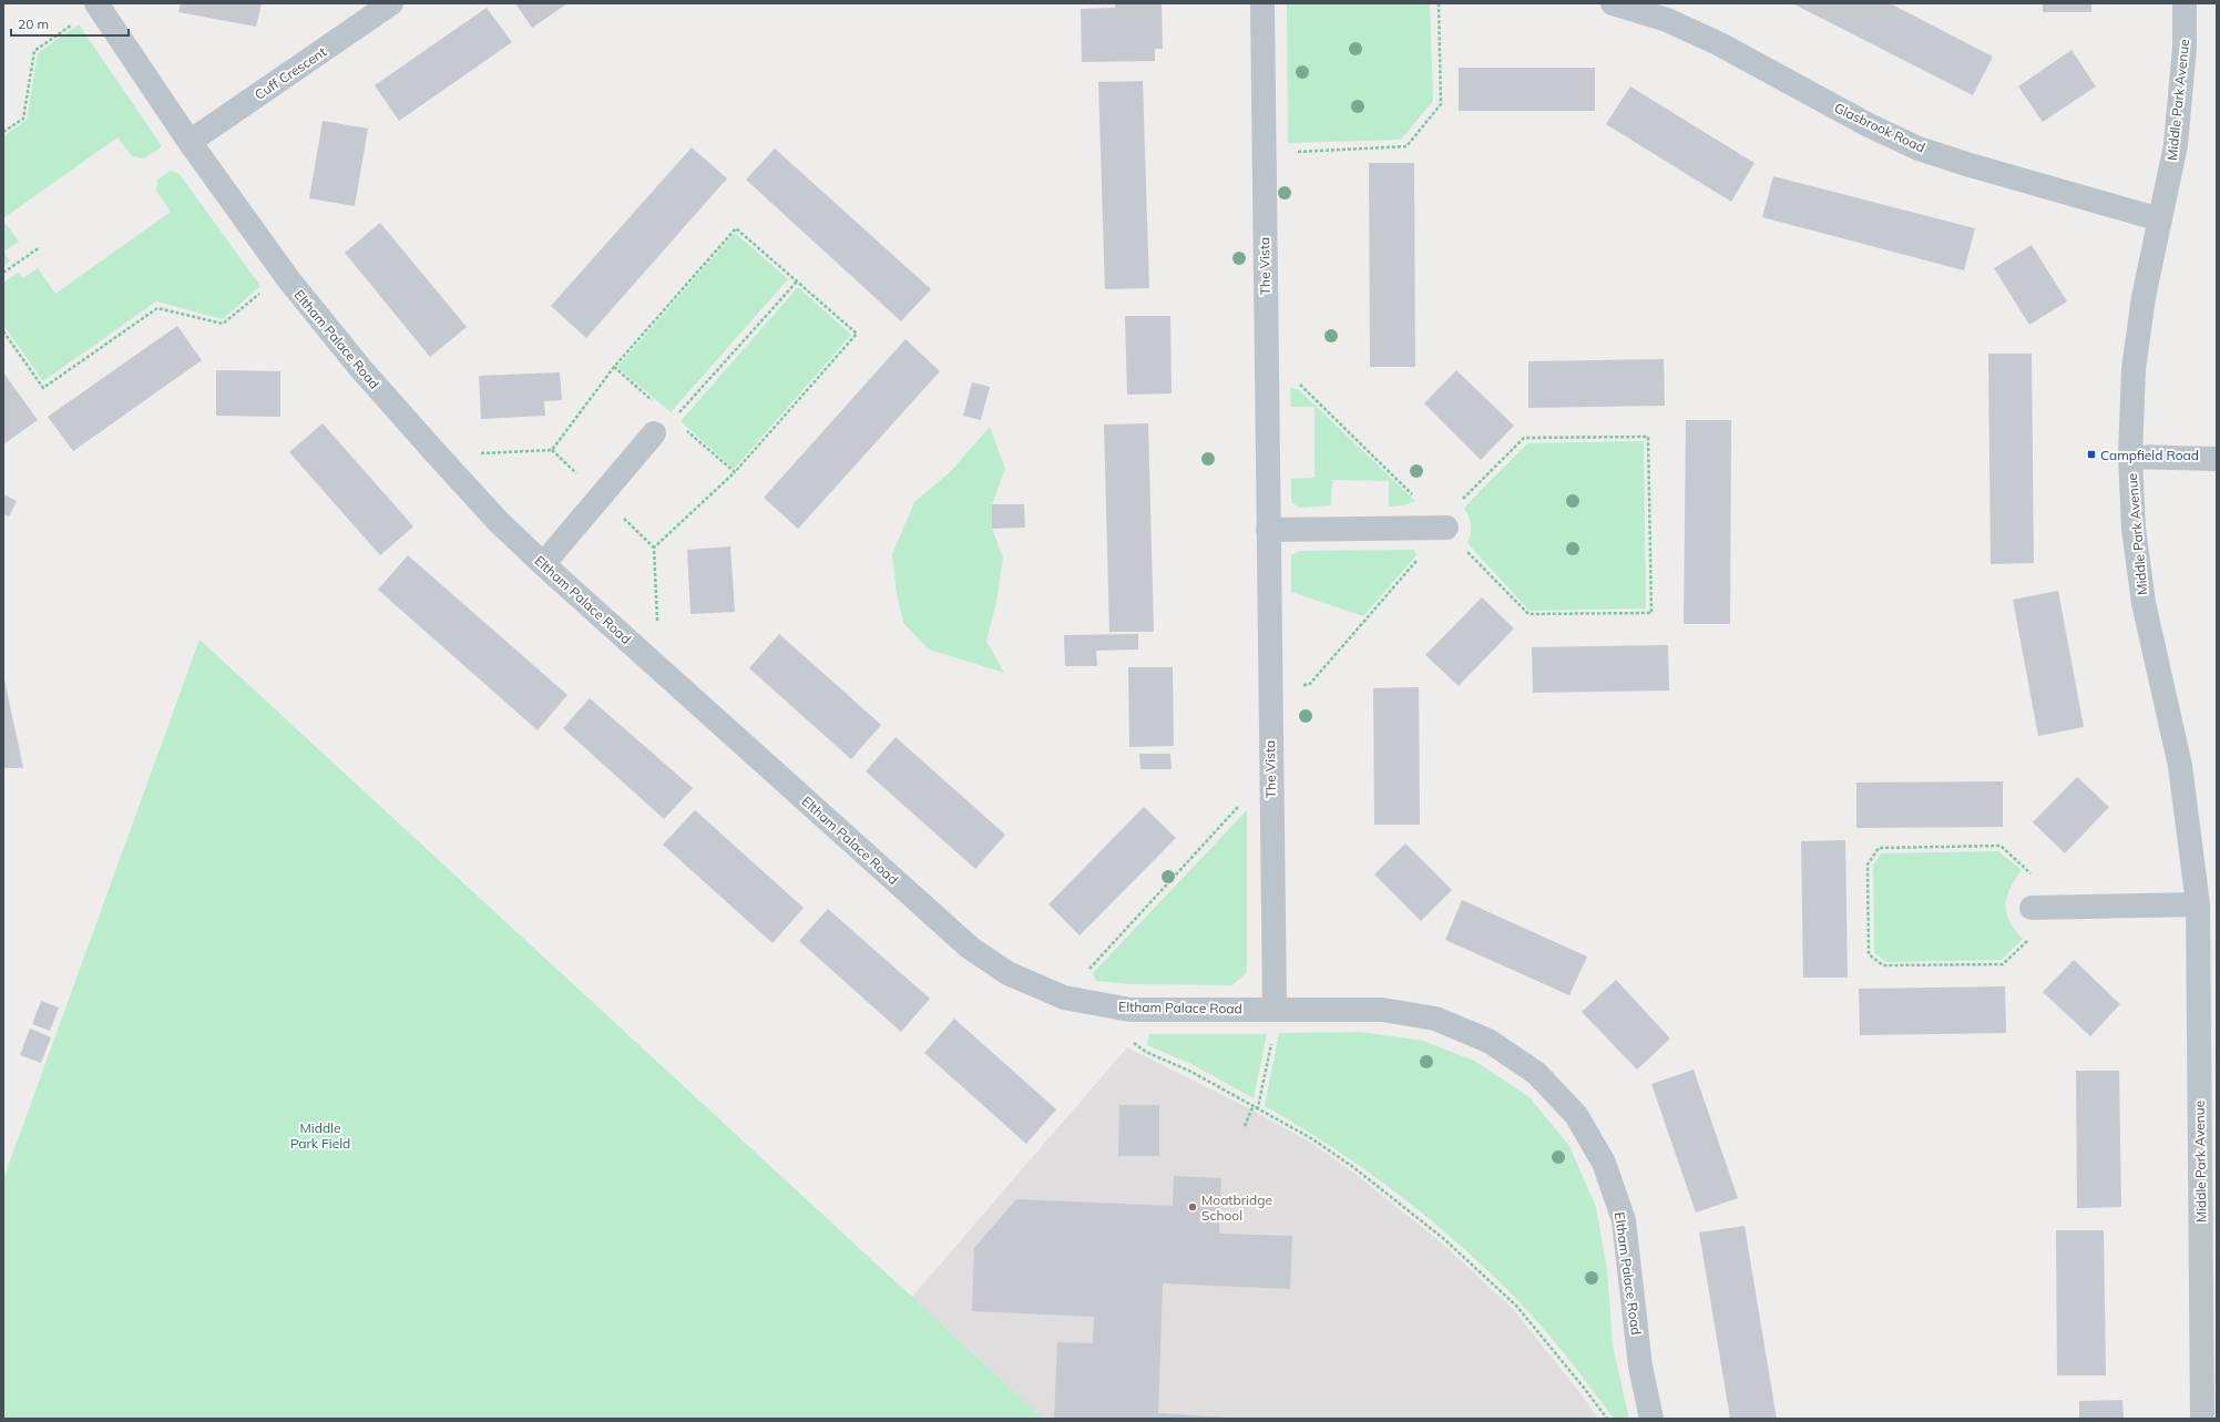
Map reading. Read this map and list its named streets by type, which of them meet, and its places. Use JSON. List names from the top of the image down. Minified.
{"streets":{"street":["Cuff Crescent","Middle Park Avenue","Glasbrook Road","The Vista","Eltham Palace Road"]},"crossings":[["Cuff Crescent","Eltham Palace Road"],["Middle Park Avenue","Glasbrook Road"],["The Vista","Eltham Palace Road"]],"parks":["Middle Park Field"],"places":{"transit":["Campfield Road"],"other":["Moatbridge School"]},"scale_bar":"20 m"}
